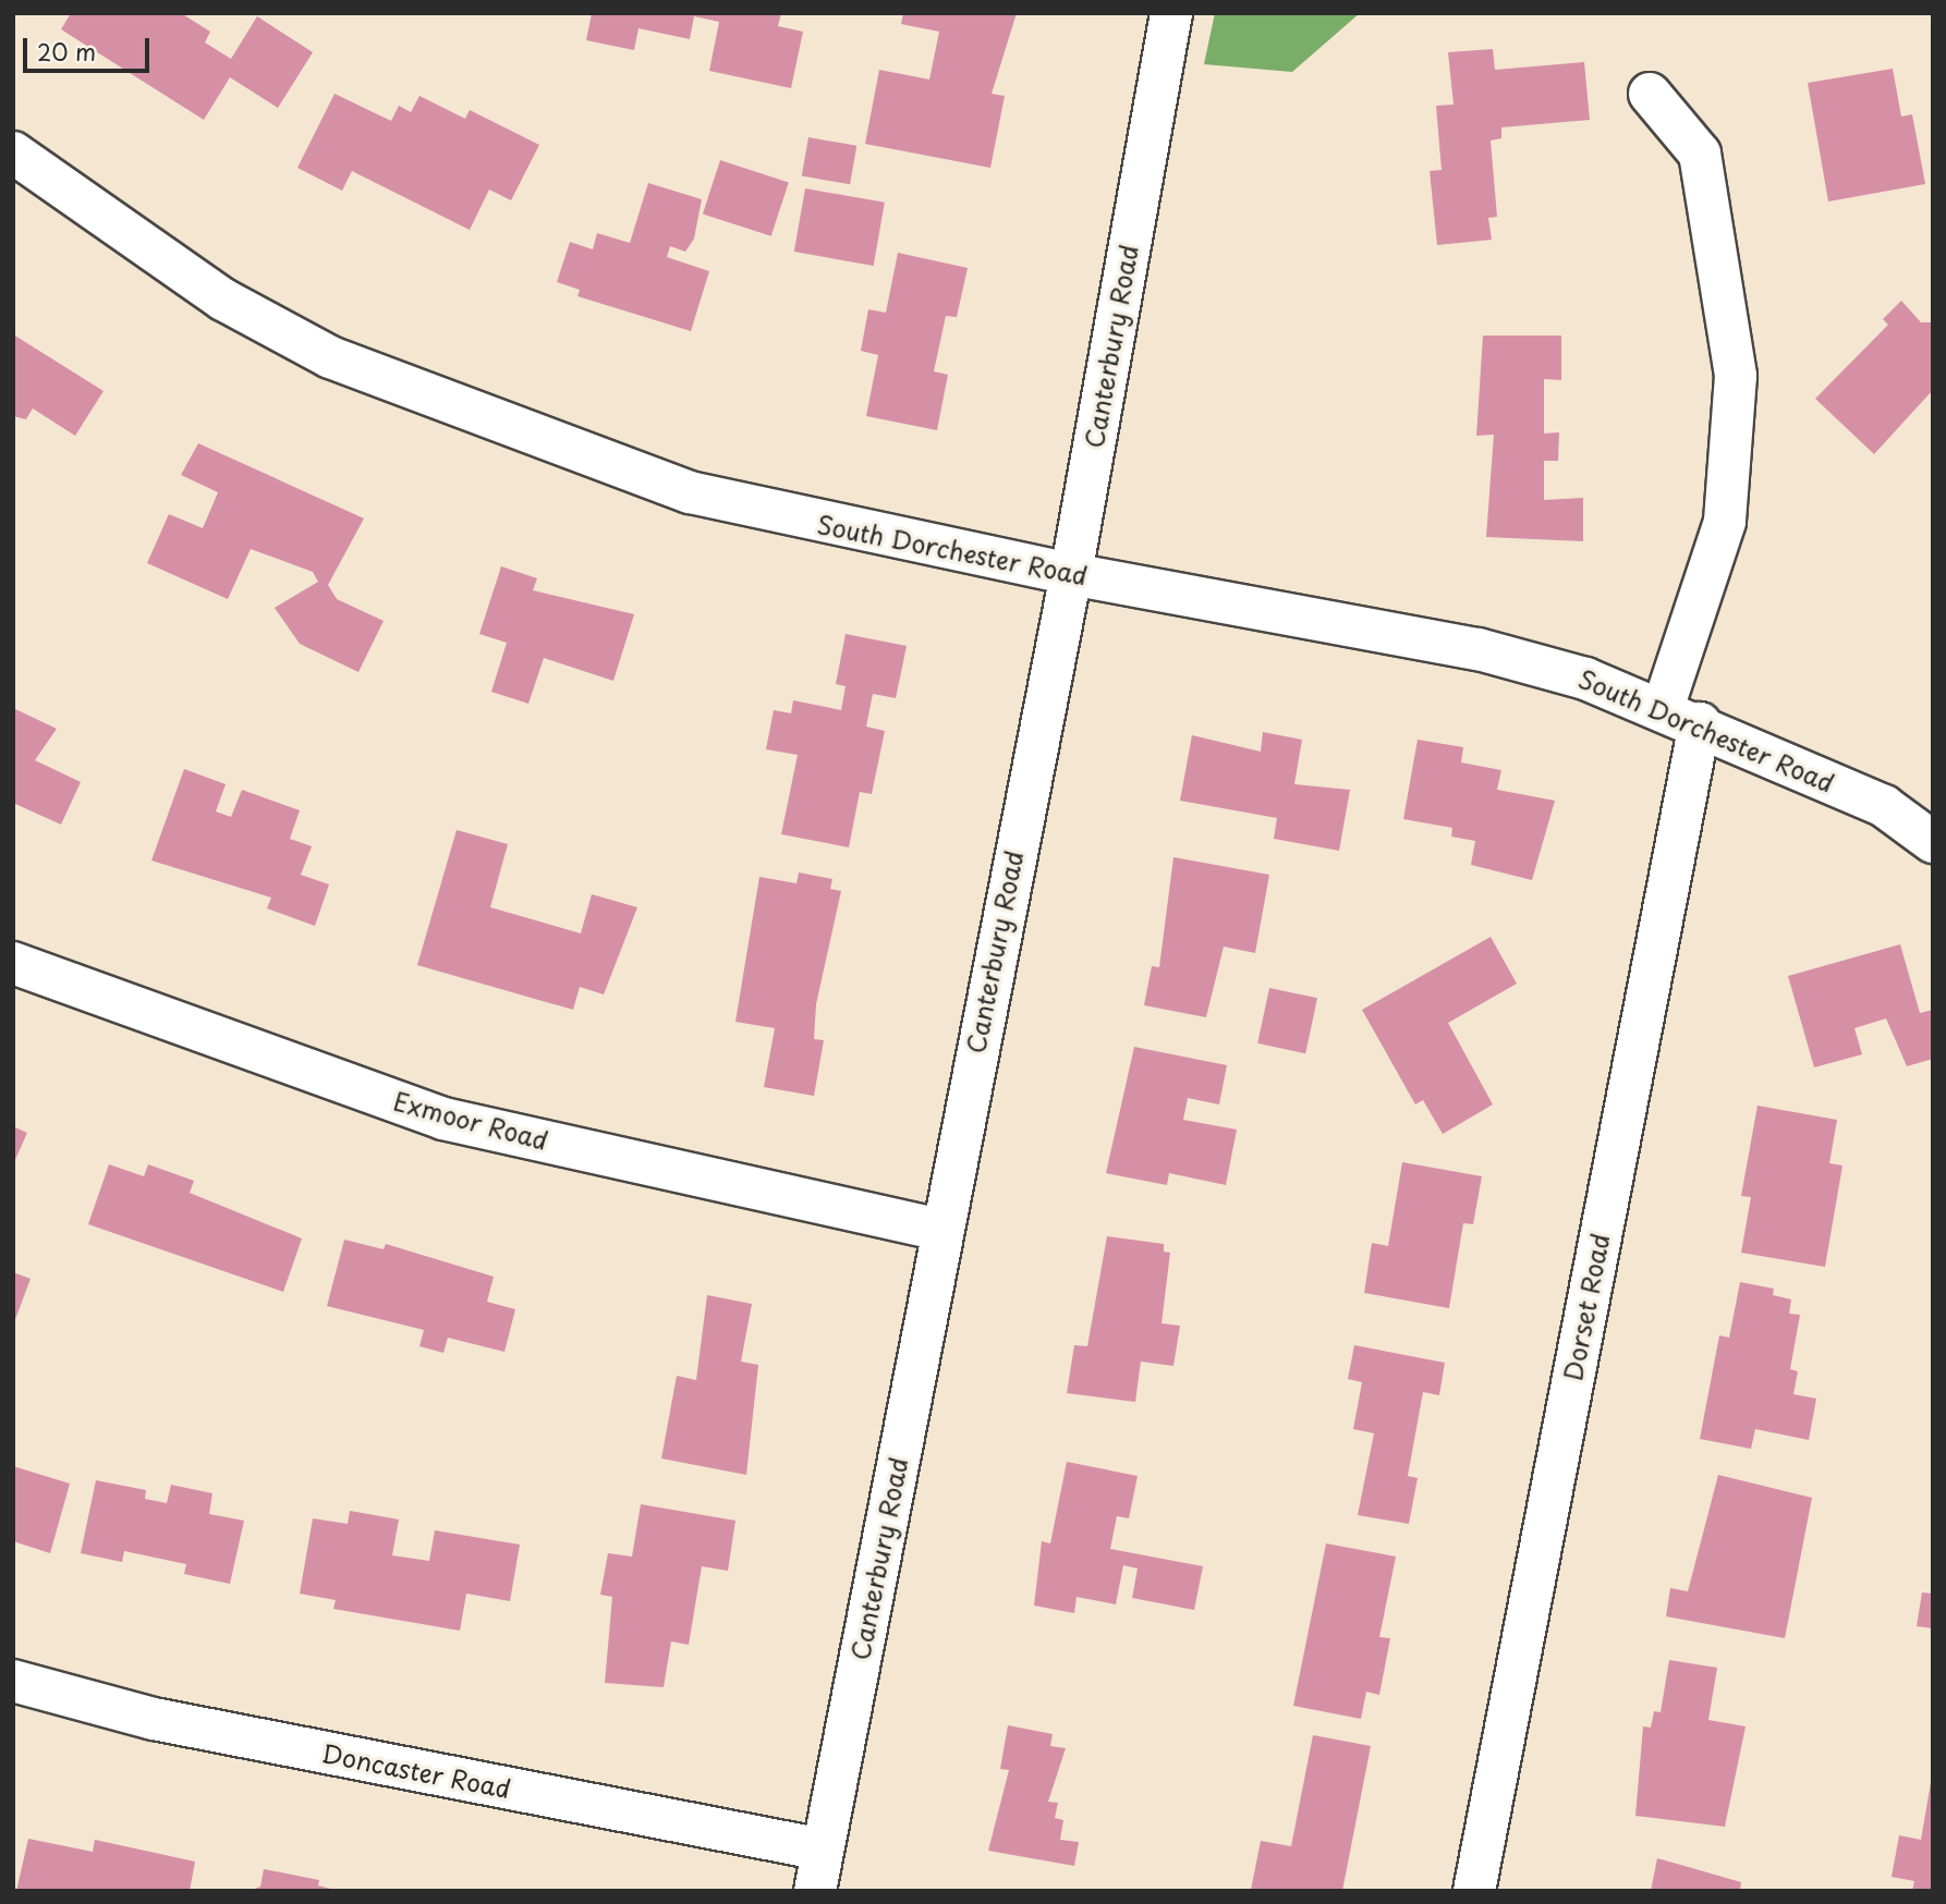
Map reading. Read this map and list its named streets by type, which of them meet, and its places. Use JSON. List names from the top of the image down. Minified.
{"streets":{"street":["Canterbury Road","South Dorchester Road","Exmoor Road","Dorset Road","Doncaster Road"]},"crossings":[["Canterbury Road","South Dorchester Road"],["Canterbury Road","Exmoor Road"],["Canterbury Road","Doncaster Road"],["South Dorchester Road","Dorset Road"]],"scale_bar":"20 m"}
